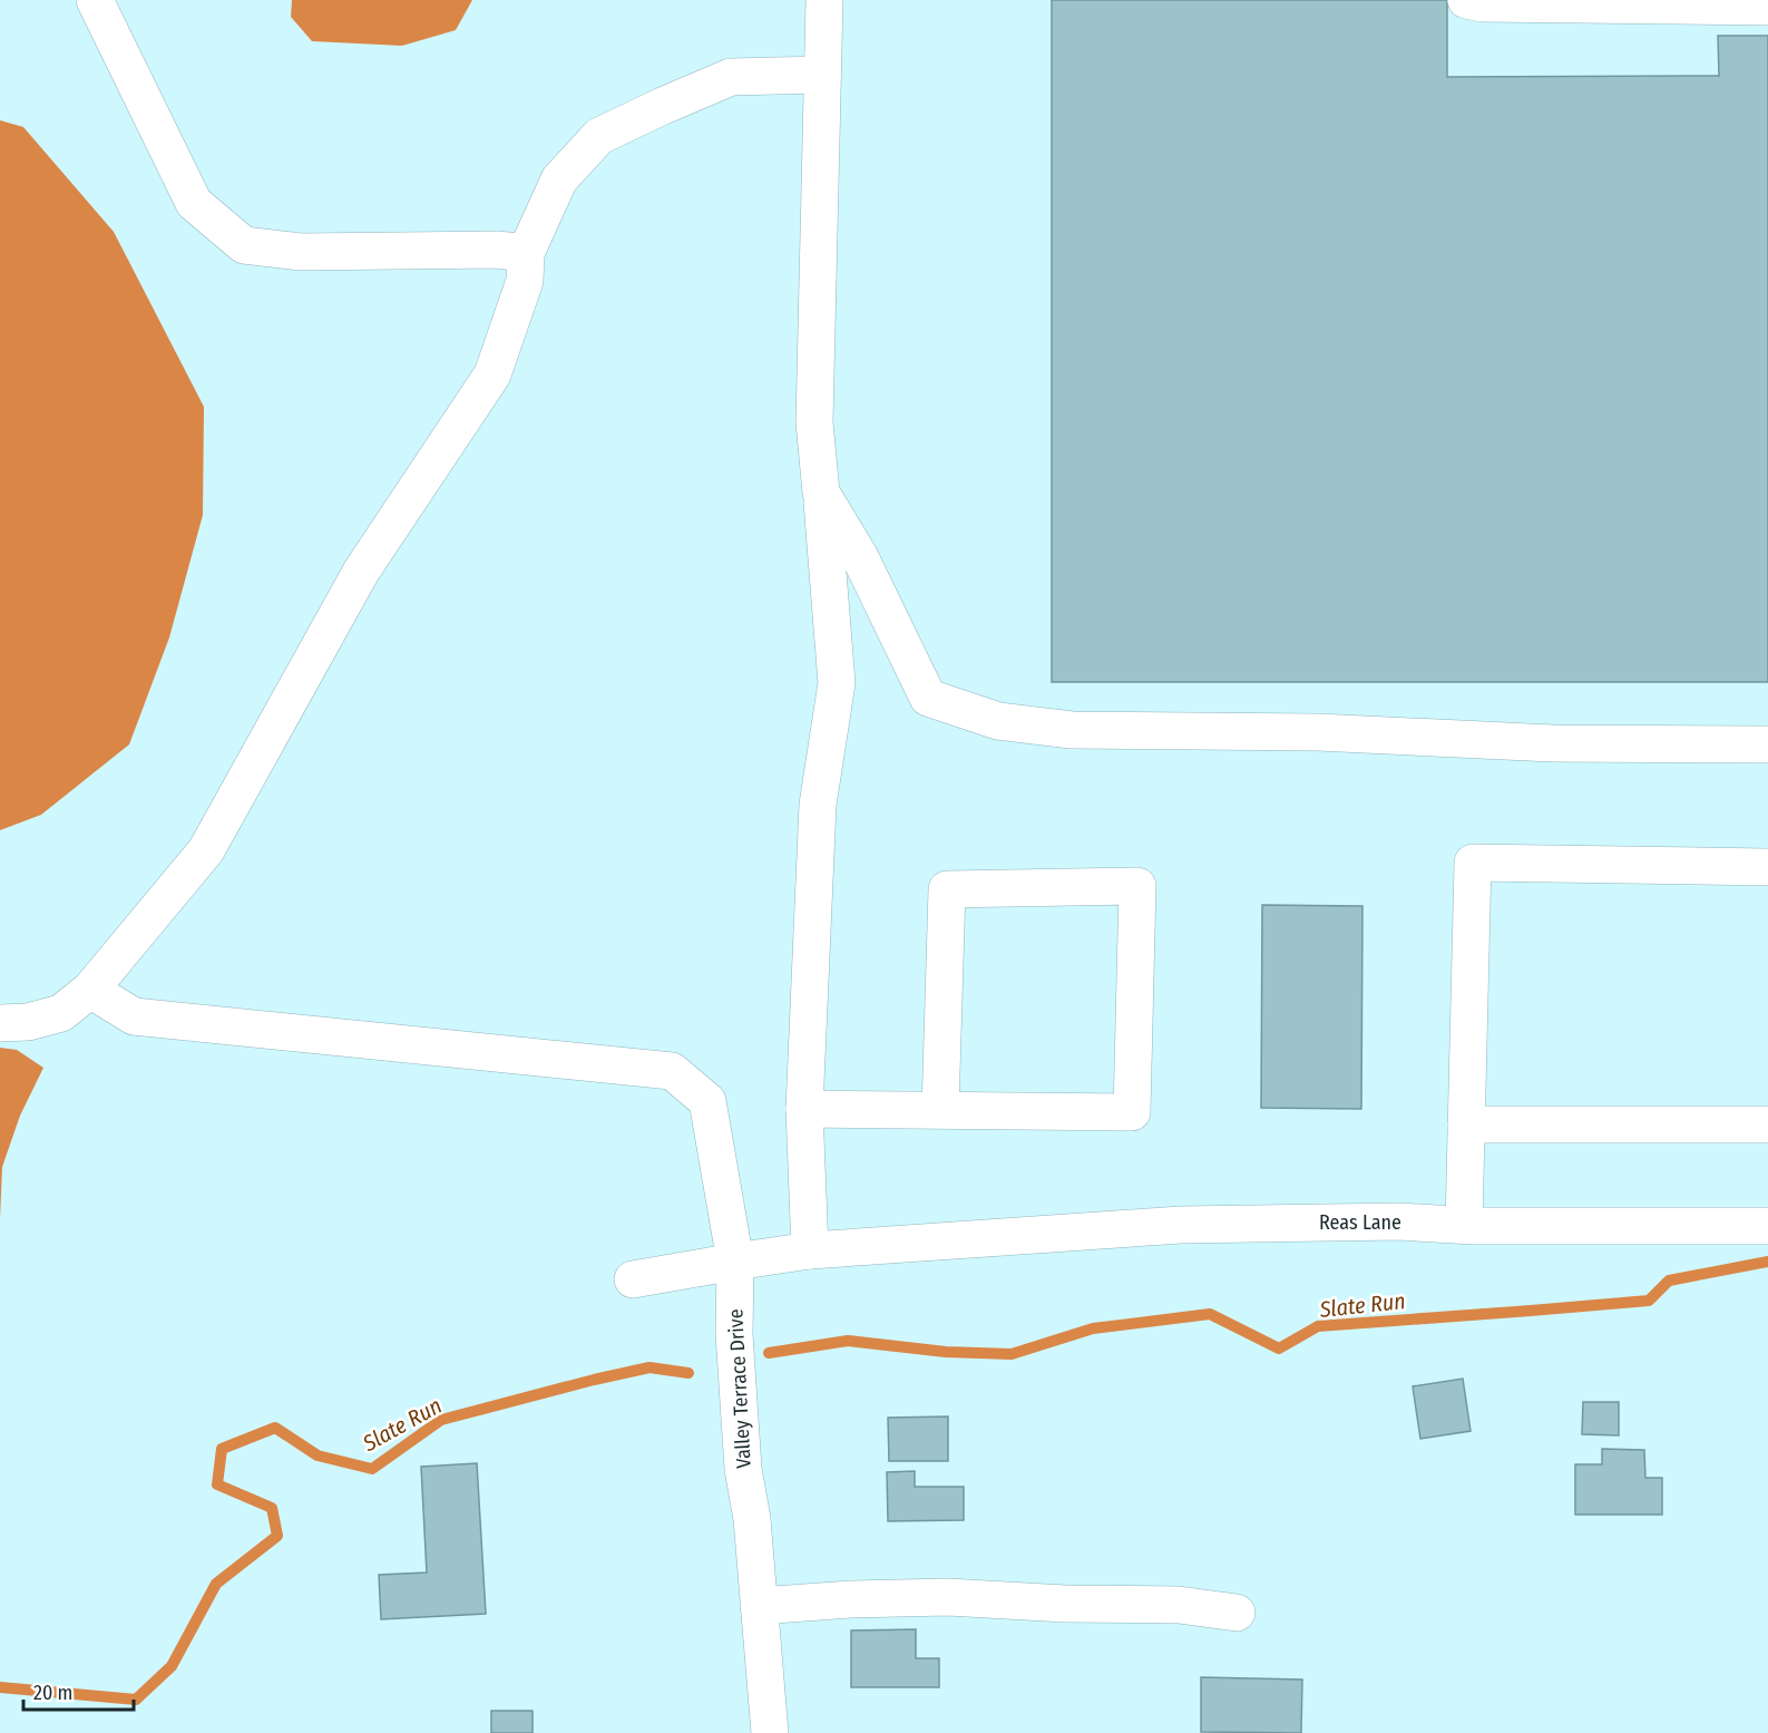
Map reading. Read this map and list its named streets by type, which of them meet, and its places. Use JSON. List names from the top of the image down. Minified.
{"streets":{"street":["Reas Lane","Valley Terrace Drive"]},"water":["Slate Run"],"scale_bar":"20 m"}
